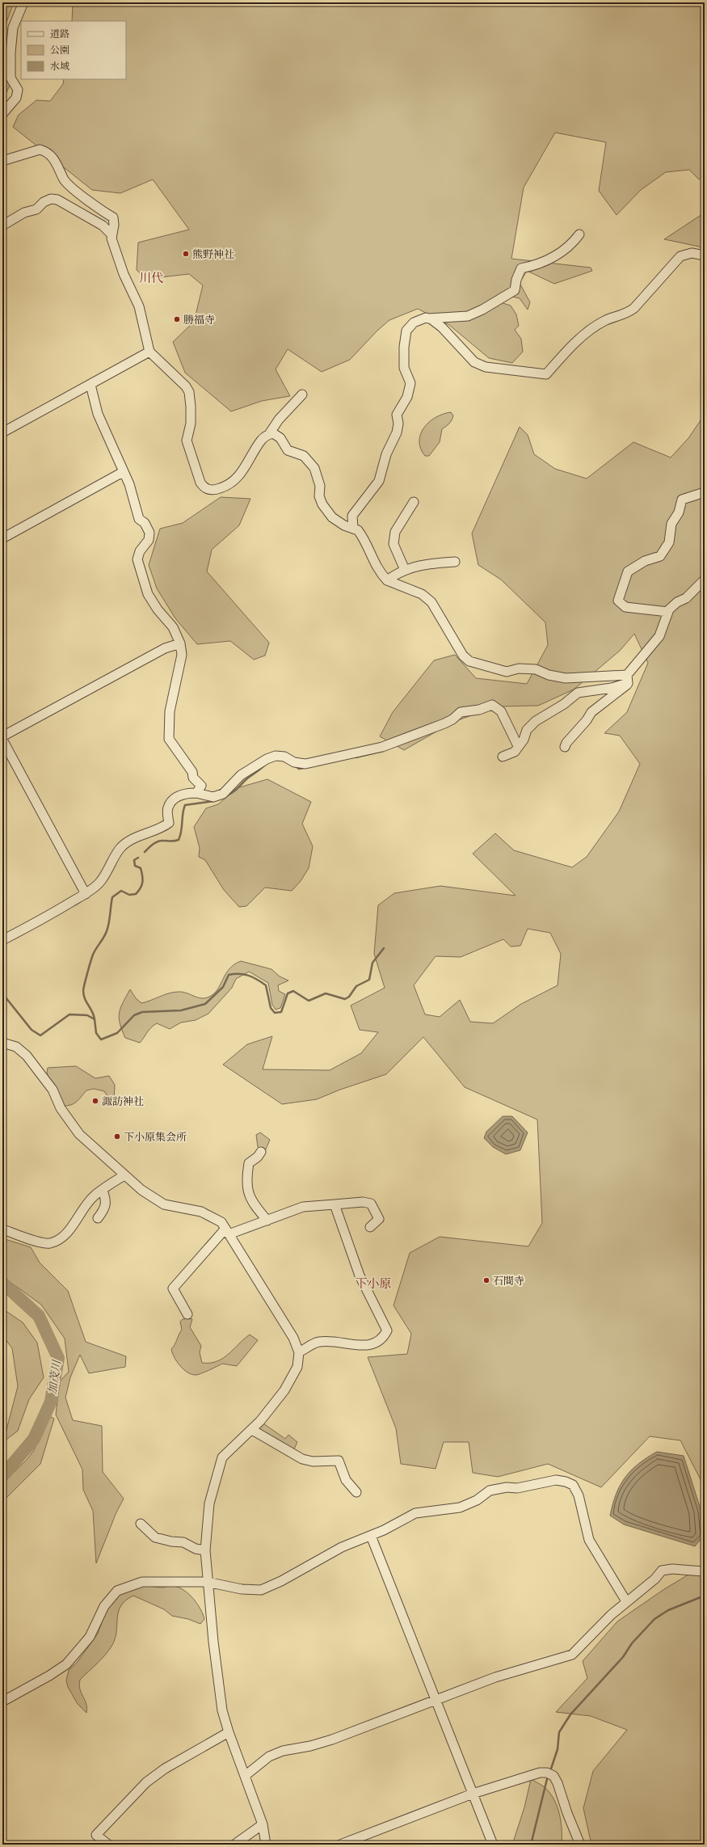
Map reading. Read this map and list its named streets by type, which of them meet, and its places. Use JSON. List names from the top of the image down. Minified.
{"districts":["川代","下小原"],"water":["加茂川"],"places":["熊野神社","勝福寺","諏訪神社","下小原集会所","石間寺"],"legend":["道路","公園","水域"]}
